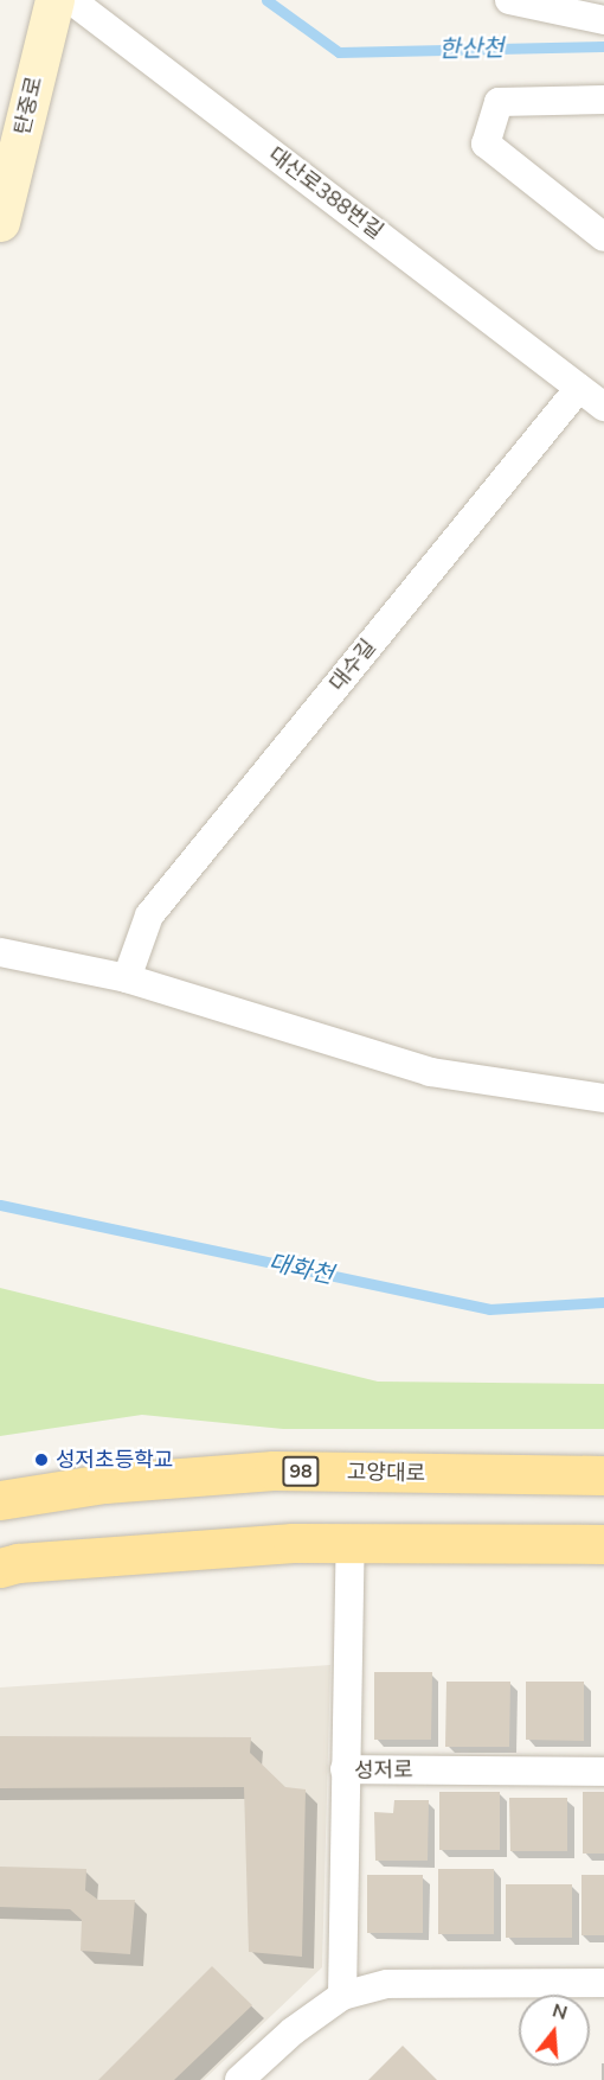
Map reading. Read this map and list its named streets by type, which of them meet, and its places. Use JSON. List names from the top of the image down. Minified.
{"streets":{"main road":["탄중로","98","고양대로"],"street":["대산로388번길","대수길","성저로"]},"crossings":[["대산로388번길","대수길"]],"water":["한산천","대화천"],"places":["성저초등학교"],"north":"top"}
